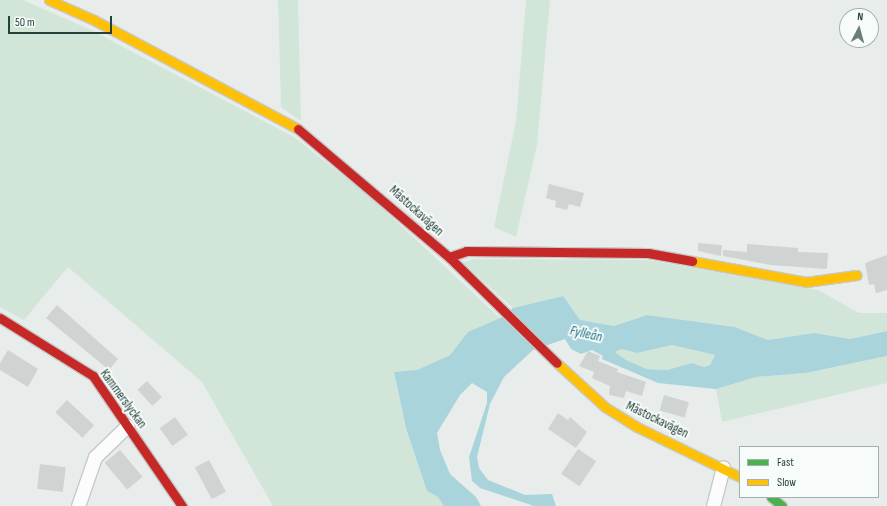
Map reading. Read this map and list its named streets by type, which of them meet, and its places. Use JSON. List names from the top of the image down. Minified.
{"streets":{"street":["Mästockavägen","Kammerslyckan"]},"water":["Fylleån"],"legend":["Fast","Slow"],"scale_bar":"50 m","north":"top"}
